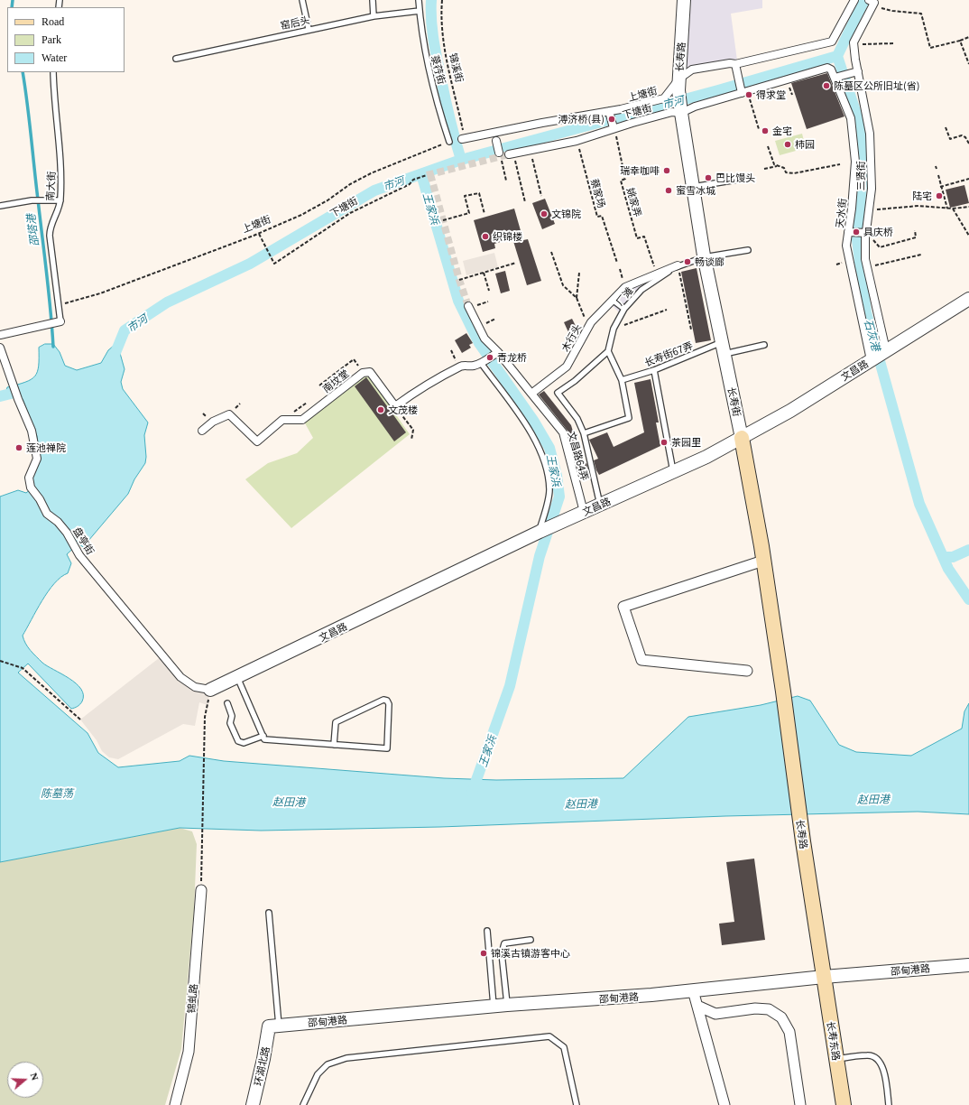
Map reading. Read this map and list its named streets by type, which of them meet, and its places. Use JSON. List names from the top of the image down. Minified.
{"streets":{"main road":["长寿路","长寿街","长寿东路"],"street":["上塘街","下塘街","三贤街","天水街","木行头","文昌路","南坟堂","文昌路64弄","盘亭街","邵甸港路","锦虬路","环湖北路"],"lane":["窑后头","菉荇街","南大街","厂滩","长寿街67弄"],"path":["锦溪街","蔡家场","姚家弄"]},"crossings":[["窑后头","菉荇街"],["长寿路","上塘街"],["长寿路","下塘街"],["长寿路","长寿街"],["长寿路","邵甸港路"],["长寿路","长寿东路"],["锦溪街","上塘街"],["菉荇街","上塘街"],["上塘街","下塘街"],["上塘街","南大街"],["下塘街","蔡家场"],["下塘街","姚家弄"],["下塘街","天水街"],["下塘街","长寿街"],["三贤街","天水街"],["三贤街","文昌路"],["姚家弄","木行头"],["天水街","文昌路"],["厂滩","木行头"],["厂滩","长寿街"],["木行头","文昌路64弄"],["长寿街67弄","长寿街"],["文昌路","长寿街"],["文昌路","文昌路64弄"],["文昌路","盘亭街"],["邵甸港路","长寿东路"],["邵甸港路","环湖北路"]],"water":["市河","王家浜","邵塔港","石灰港","陈墓荡","赵田港"],"places":["陈墓区公所旧址(省)","得求堂","溥济桥(县)","金宅","柿园","瑞幸咖啡","巴比馒头","蜜雪冰城","陆宅","文锦院","具庆桥","织锦楼","畅谈廊","青龙桥","文茂楼","茶园里","莲池禅院","锦溪古镇游客中心"],"legend":["Road","Park","Water"],"north":"right"}
